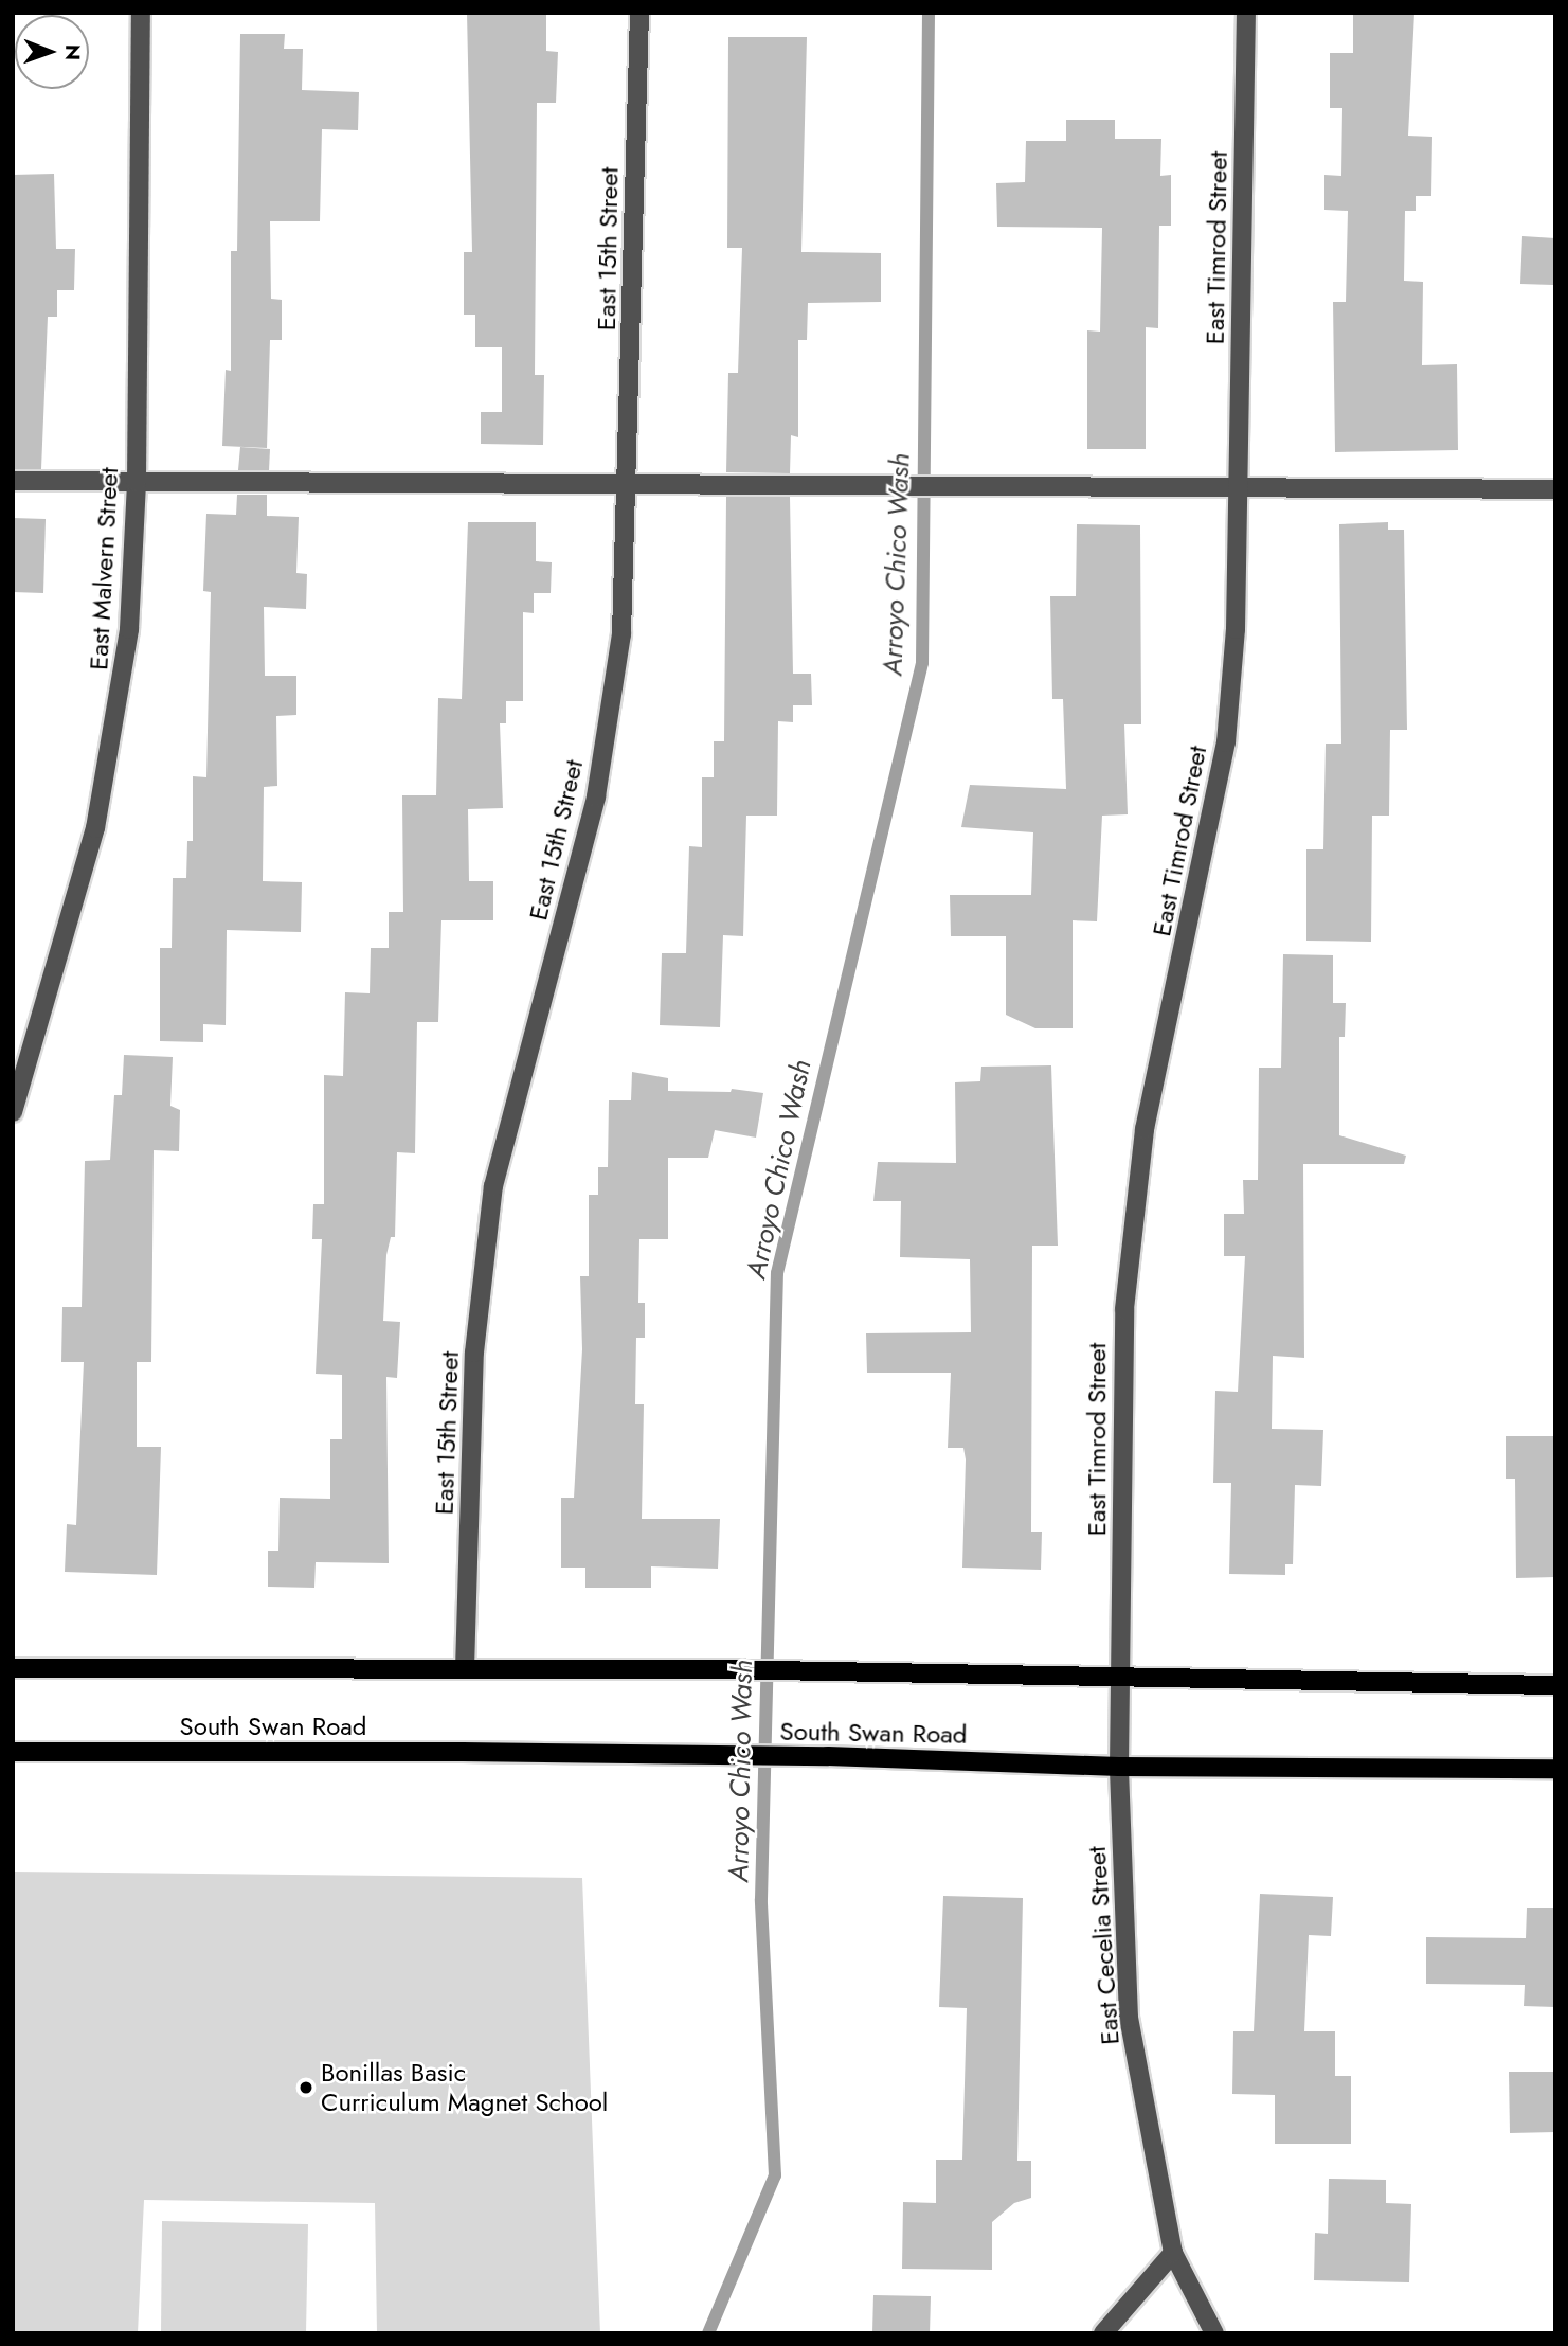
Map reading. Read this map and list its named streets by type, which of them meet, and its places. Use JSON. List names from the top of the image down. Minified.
{"streets":{"main road":["South Swan Road"],"street":["East Timrod Street","East 15th Street","East Malvern Street","East Cecelia Street"]},"crossings":[["East Timrod Street","East Cecelia Street"],["South Swan Road","East Cecelia Street"]],"water":["Arroyo Chico Wash"],"places":["Bonillas Basic Curriculum Magnet School"],"north":"right"}
